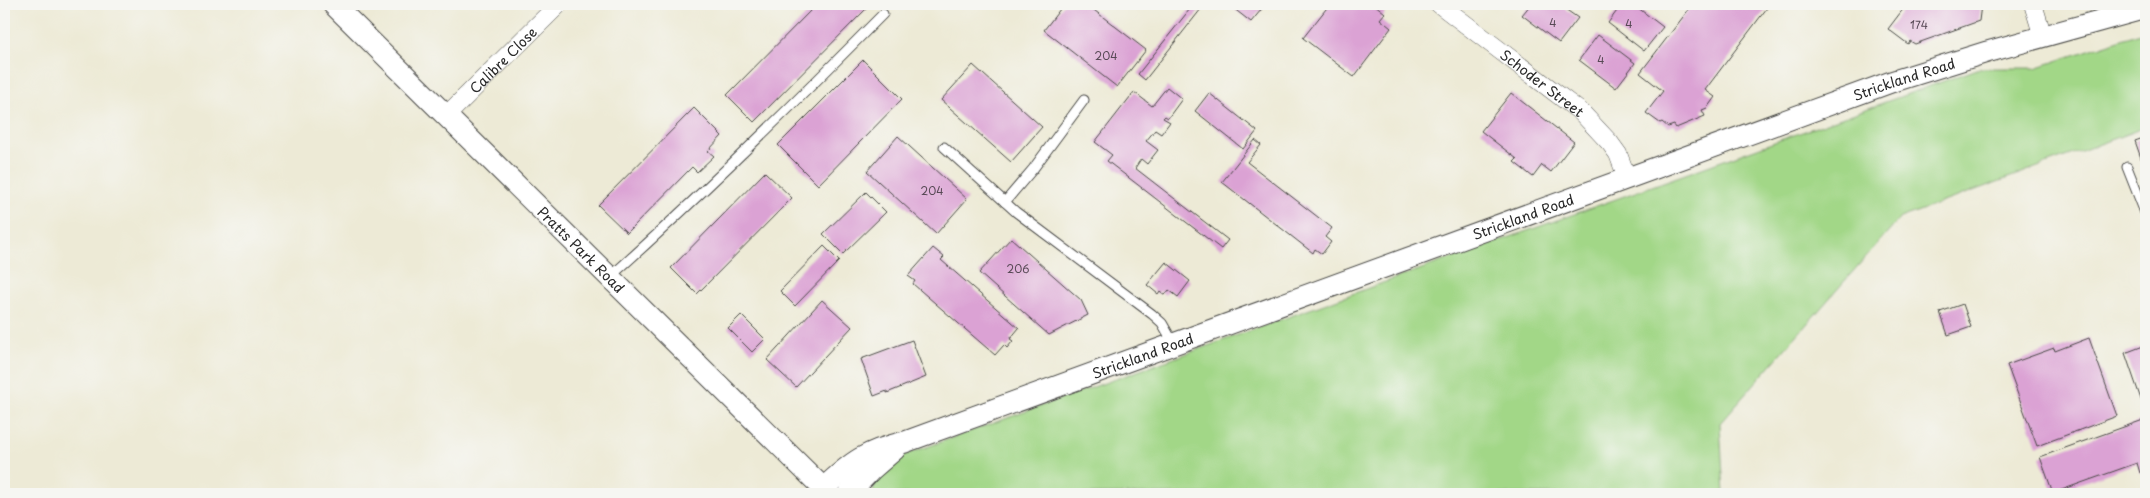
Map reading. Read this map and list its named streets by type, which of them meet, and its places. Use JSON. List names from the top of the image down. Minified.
{"streets":{"street":["Calibre Close","Strickland Road","Schoder Street","Pratts Park Road"]},"crossings":[["Calibre Close","Pratts Park Road"],["Strickland Road","Schoder Street"],["Strickland Road","Pratts Park Road"]],"house_numbers":["4","4","174","204","4","204","206"]}
